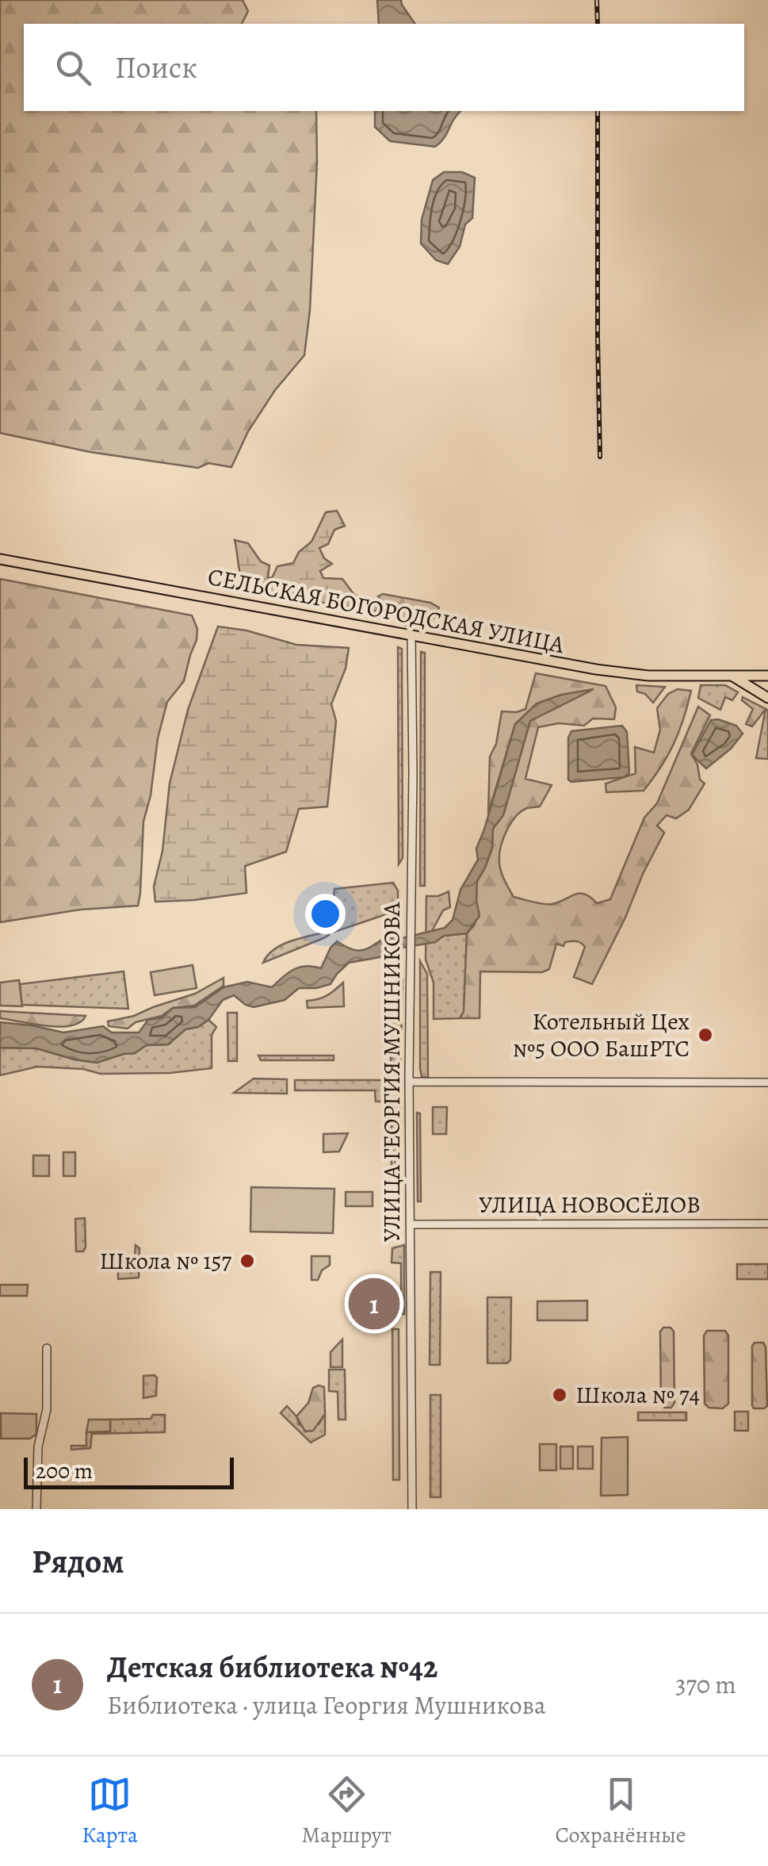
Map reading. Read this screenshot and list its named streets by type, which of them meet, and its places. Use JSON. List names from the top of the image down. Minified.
{"streets":{"main road":["СЕЛЬСКАЯ БОГОРОДСКАЯ УЛИЦА"],"street":["УЛИЦА ГЕОРГИЯ МУШНИКОВА","УЛИЦА НОВОСЁЛОВ"]},"crossings":[["СЕЛЬСКАЯ БОГОРОДСКАЯ УЛИЦА","УЛИЦА ГЕОРГИЯ МУШНИКОВА"],["УЛИЦА ГЕОРГИЯ МУШНИКОВА","УЛИЦА НОВОСЁЛОВ"]],"places":["Котельный Цех №5 ООО БашРТС","Школа № 157","Школа № 74"],"scale_bar":"200 m","page":{"search":"Поиск","pins":"1","scale":"200 m","heading":"Рядом","list":[{"mark":"1","name":"Детская библиотека №42","note":"Библиотека · улица Георгия Мушникова","value":"370 m"}],"nav":["Карта","Маршрут","Сохранённые"]}}
